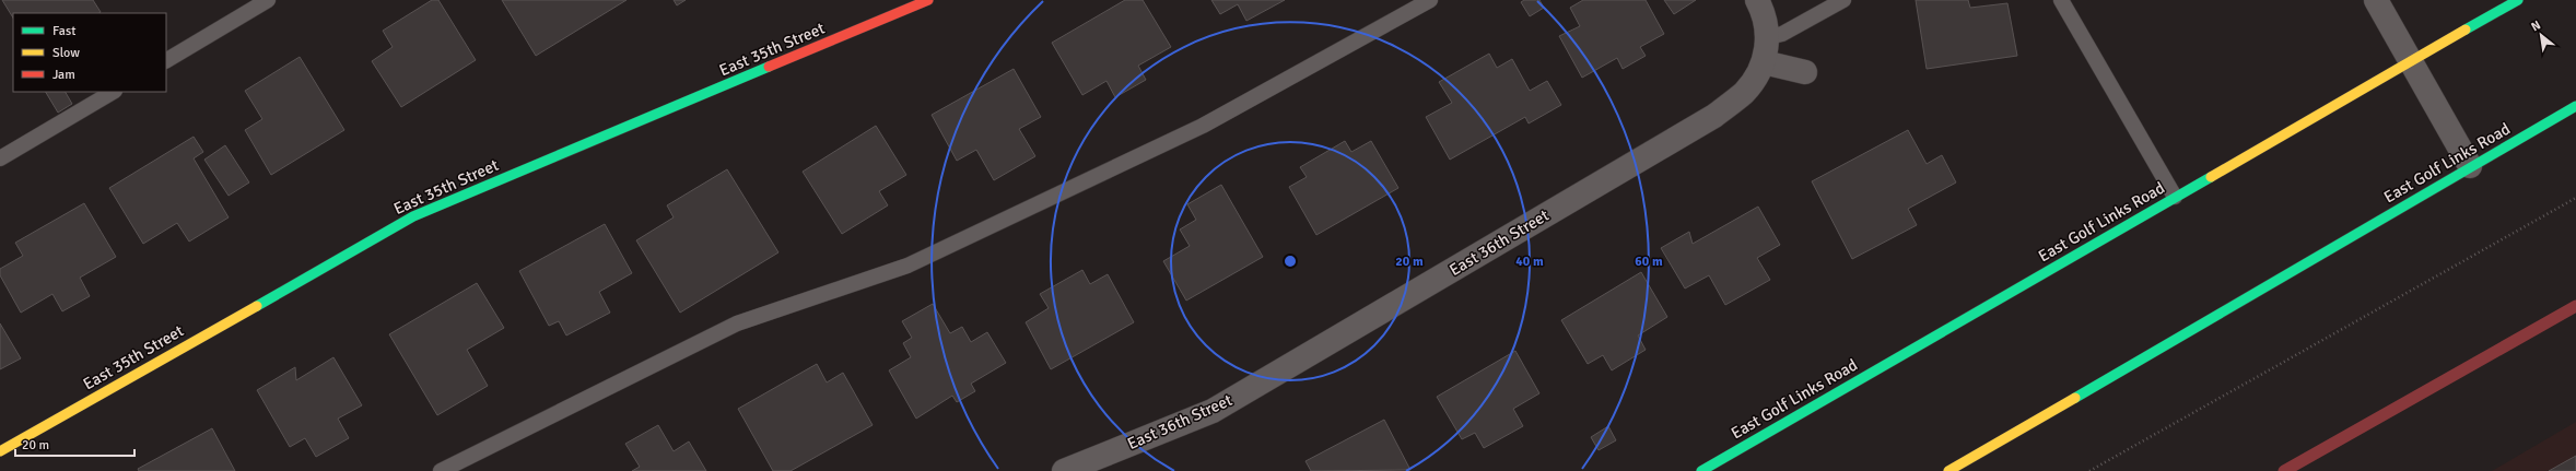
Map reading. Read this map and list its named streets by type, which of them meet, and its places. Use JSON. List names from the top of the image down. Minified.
{"streets":{"main road":["East 35th Street","East Golf Links Road"],"street":["East 36th Street"]},"legend":["Fast","Slow","Jam"],"scale_bar":"20 m","north":"top left","rings":["20 m","40 m","60 m"]}
